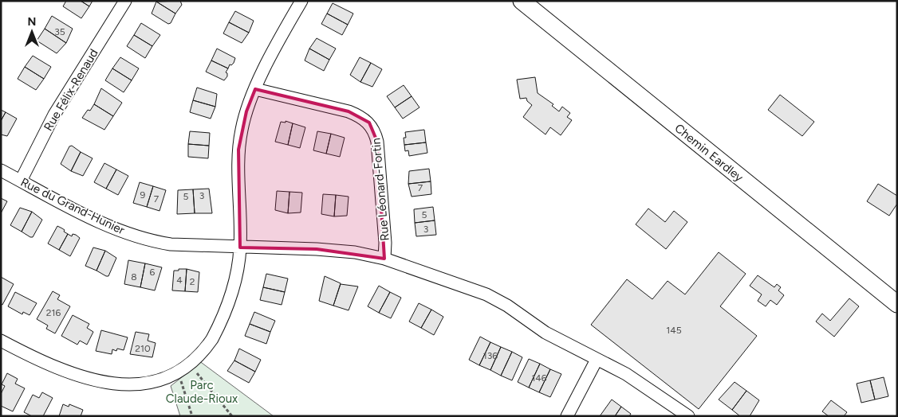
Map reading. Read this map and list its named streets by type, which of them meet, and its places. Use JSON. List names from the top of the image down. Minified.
{"streets":{"main road":["Chemin Eardley"],"street":["Rue Félix-Renaud","Rue Léonard-Fortin","Rue du Grand-Hunier"]},"crossings":[["Rue Félix-Renaud","Rue du Grand-Hunier"],["Rue Léonard-Fortin","Rue du Grand-Hunier"]],"parks":["Parc Claude-Rioux"],"house_numbers":["35","7","9","3","5","7","5","3","6","8","4","2","216","145","210","136","146"],"north":"top"}
